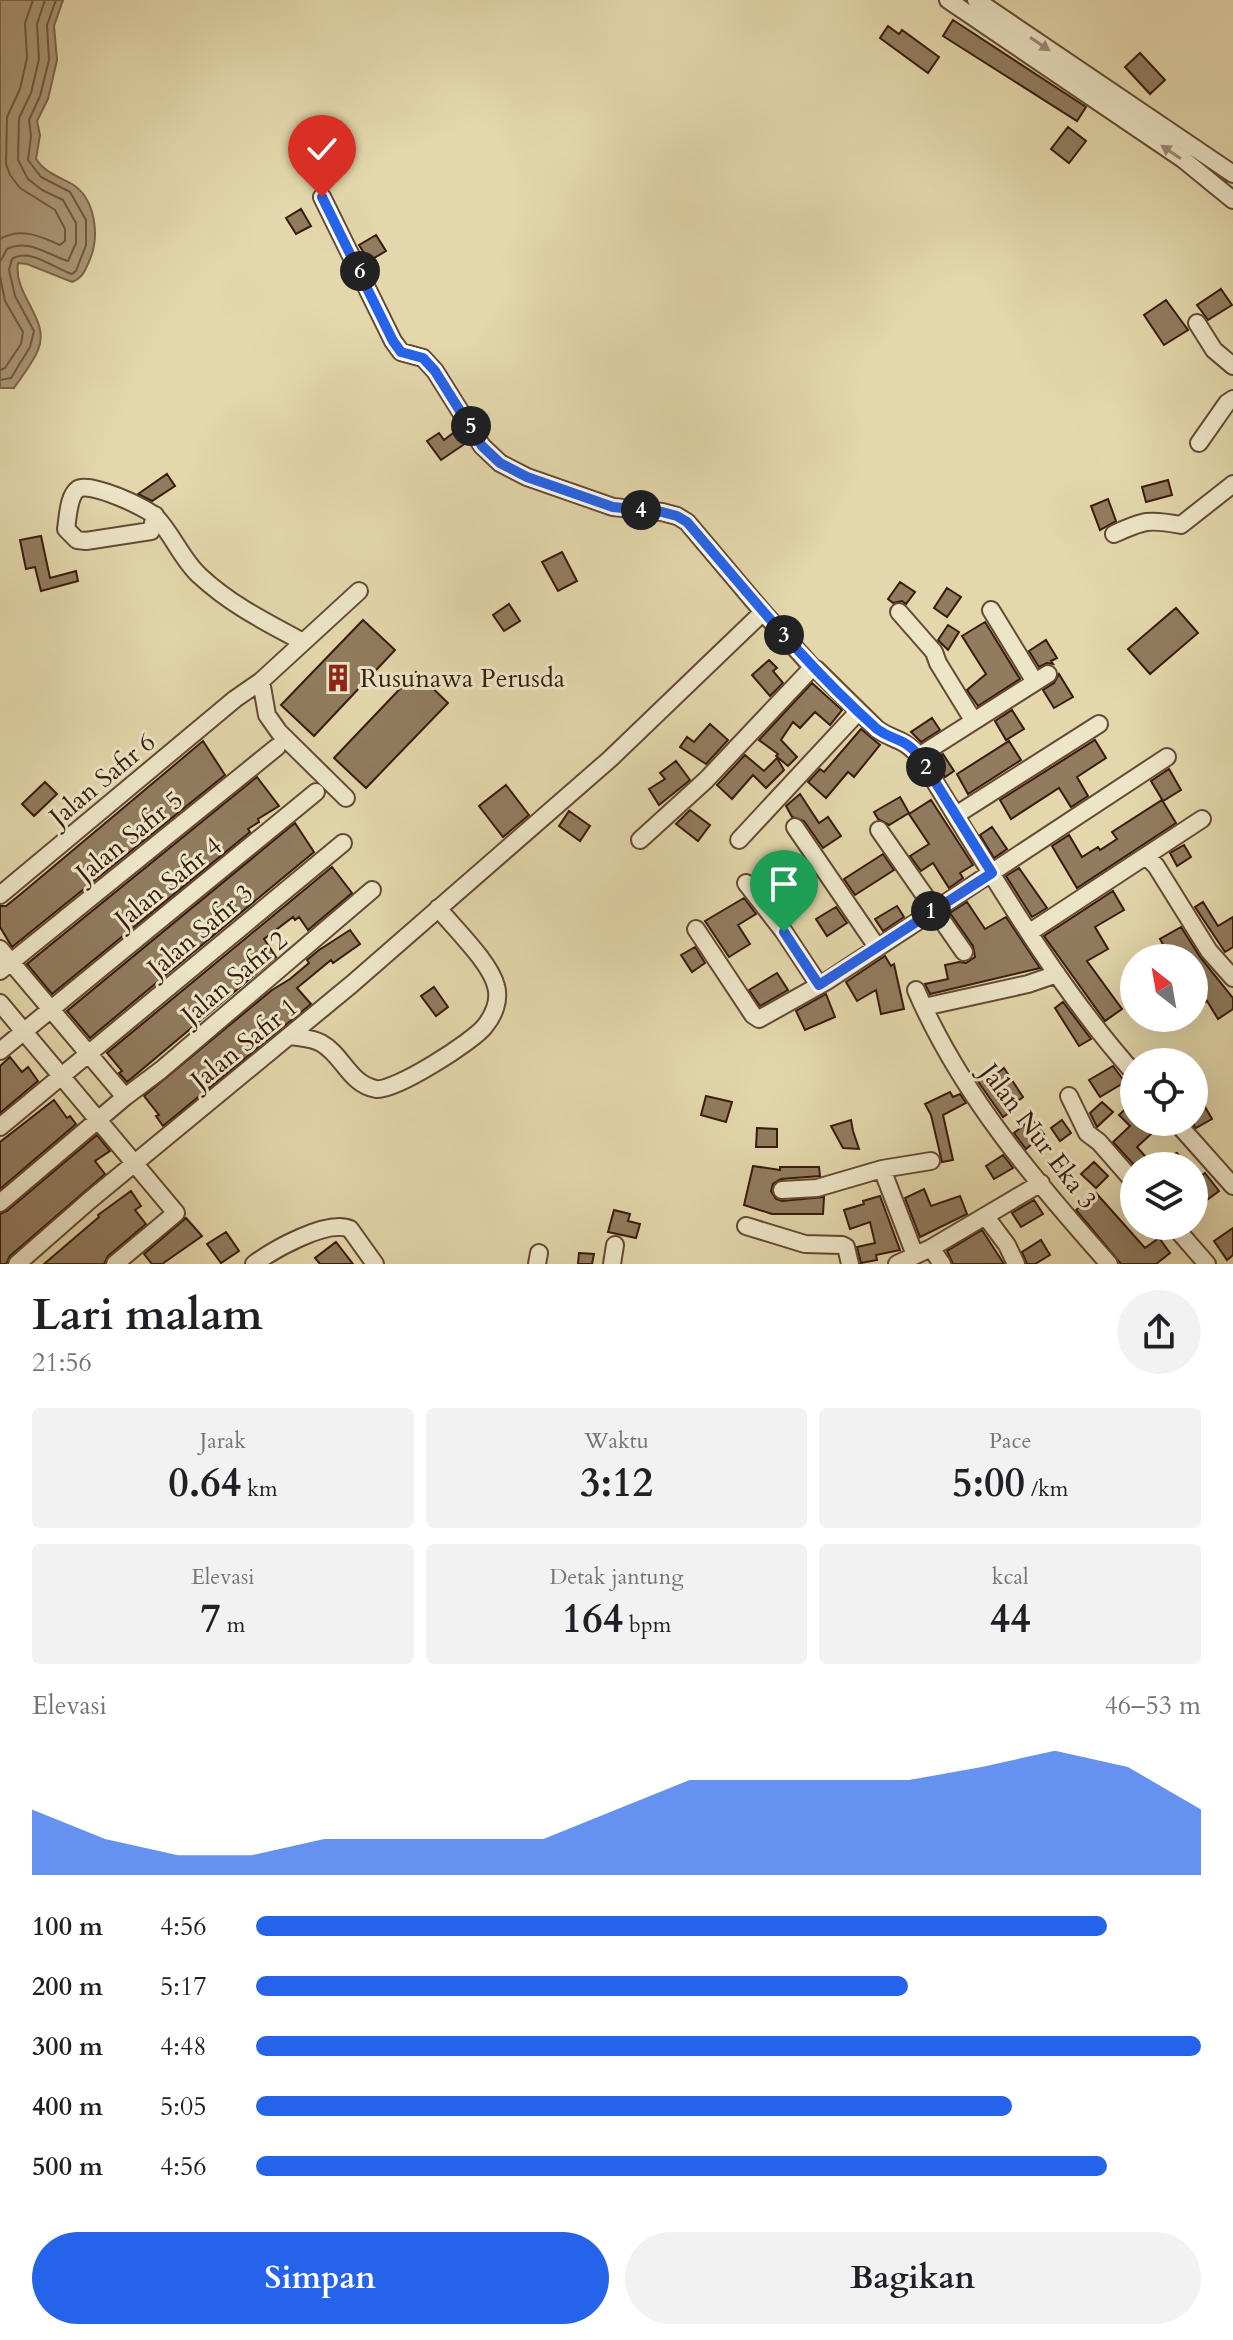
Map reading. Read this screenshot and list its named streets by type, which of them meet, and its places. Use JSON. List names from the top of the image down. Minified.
{"streets":{"street":["Jalan Safir 6","Jalan Safir 5","Jalan Safir 4","Jalan Safir 3","Jalan Safir 2","Jalan Safir 1","Jalan Nur Eka 3"]},"places":{"building":["Rusunawa Perusda"]},"north":"top left","page":{"pins":["6","5","4","3","2","1"],"heading":["Lari malam","21:56"],"stats":[["Jarak","0.64 km"],["Waktu","3:12"],["Pace","5:00 /km"],["Elevasi","7 m"],["Detak jantung","164 bpm"],["kcal","44"]],"chart":["Elevasi","46–53 m"],"list":[{"name":"100 m","note":"4:56"},{"name":"200 m","note":"5:17"},{"name":"300 m","note":"4:48"},{"name":"400 m","note":"5:05"},{"name":"500 m","note":"4:56"}],"buttons":["Simpan","Bagikan"]}}
